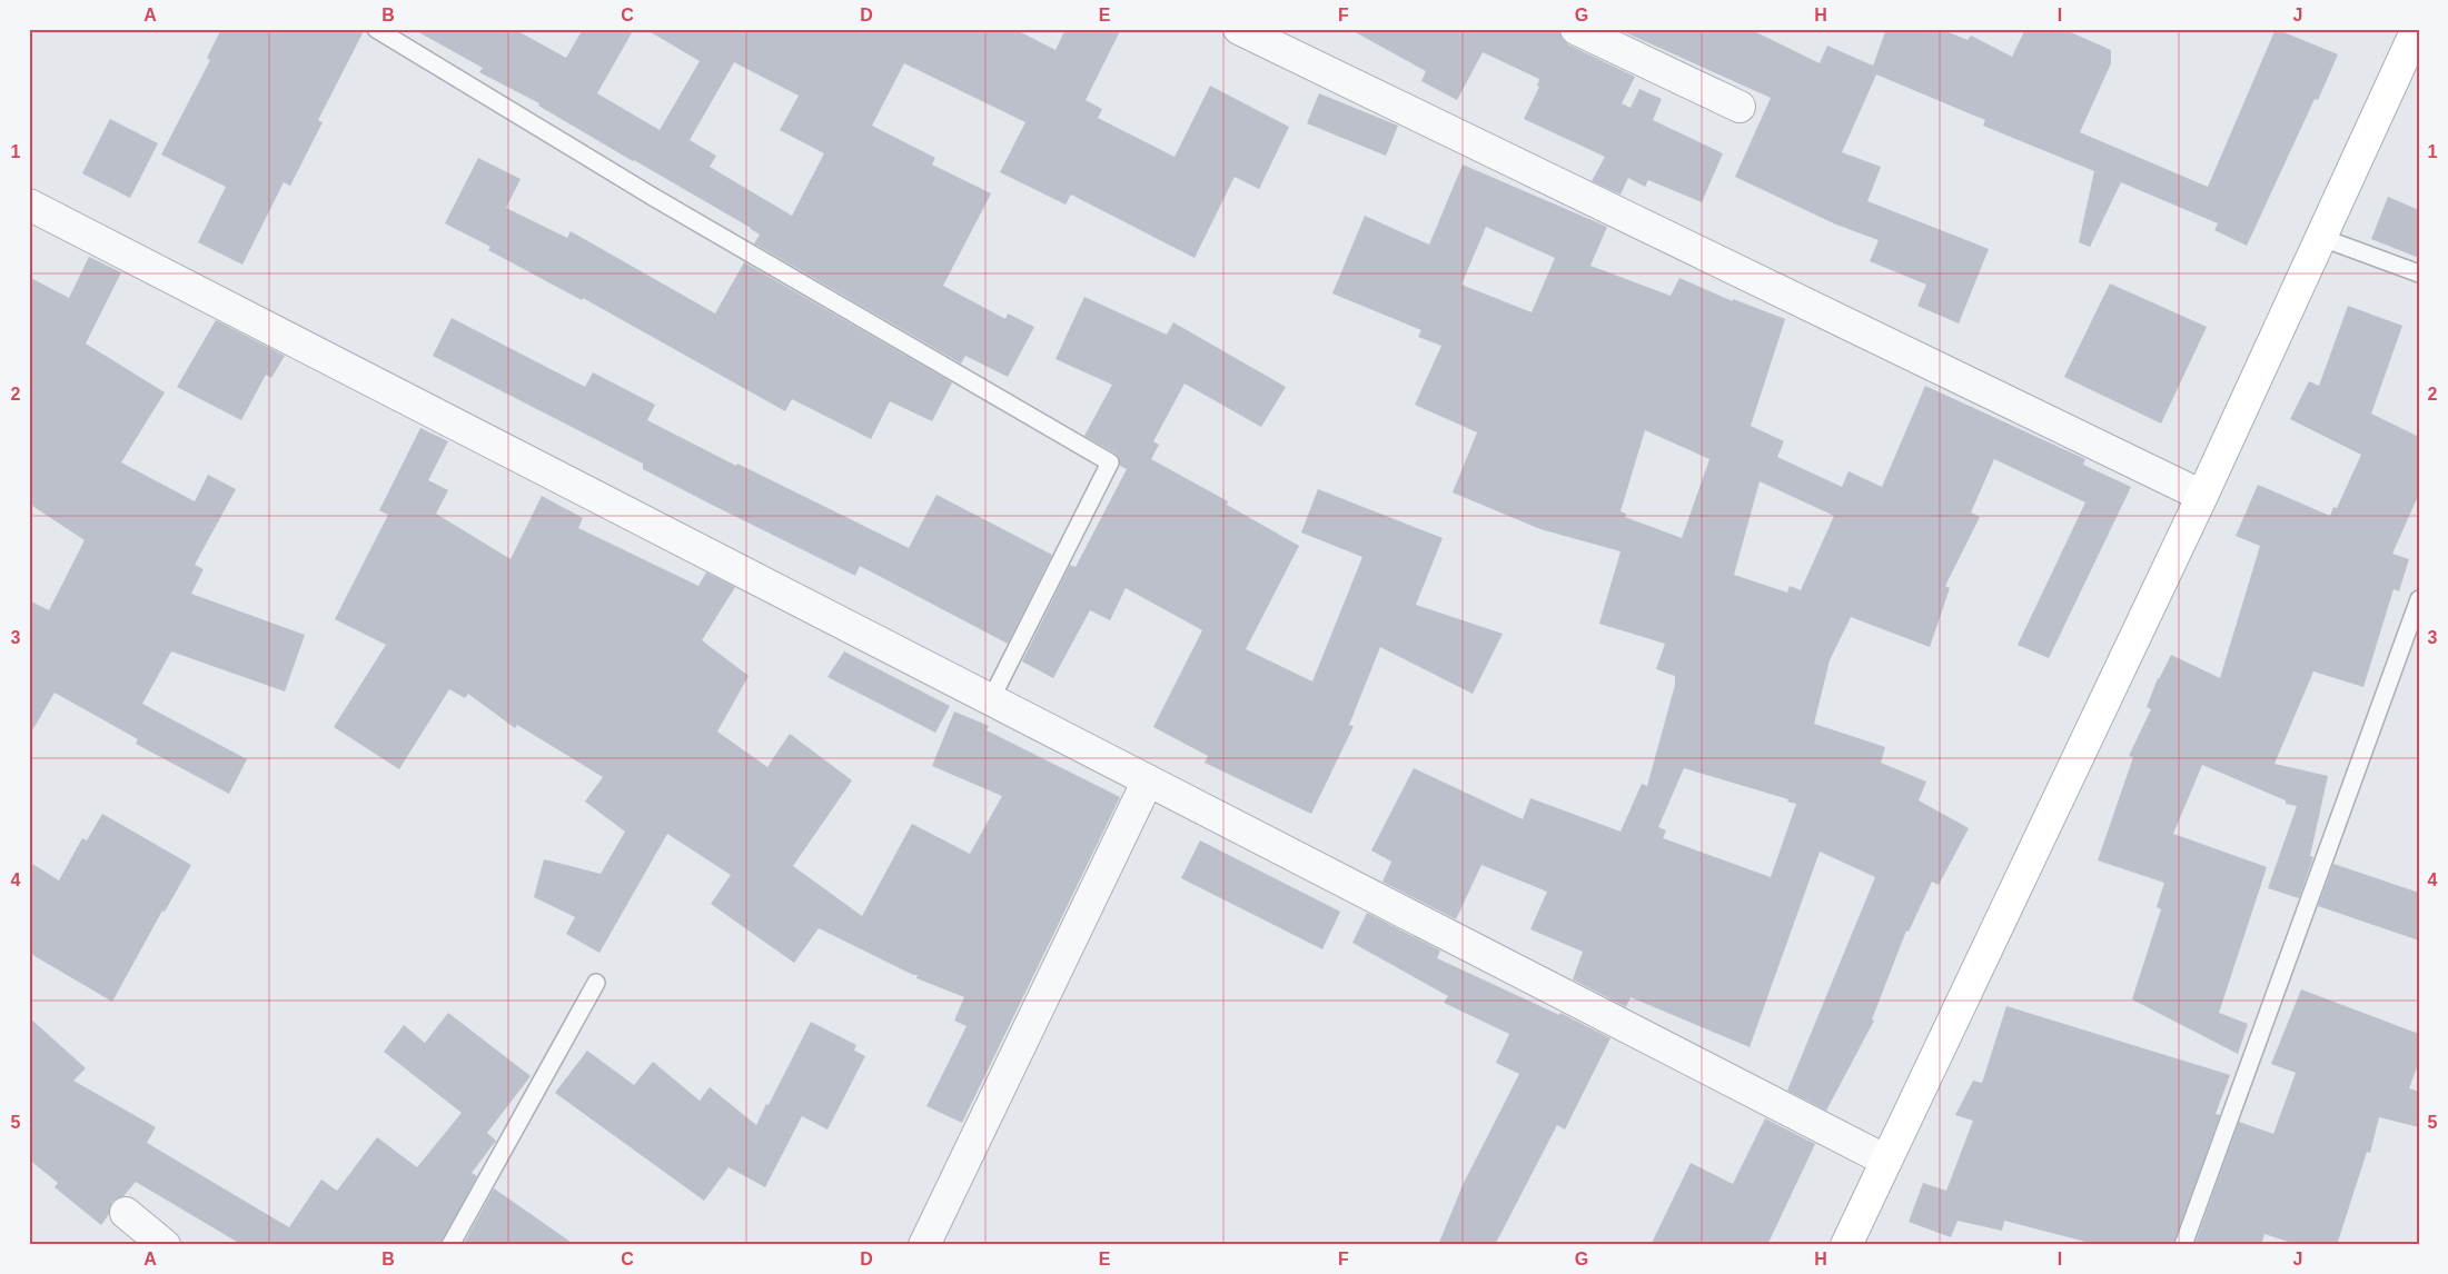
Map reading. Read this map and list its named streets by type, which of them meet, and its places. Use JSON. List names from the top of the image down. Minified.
{"grid":{"columns":["A","B","C","D","E","F","G","H","I","J"],"rows":["1","2","3","4","5"]}}
